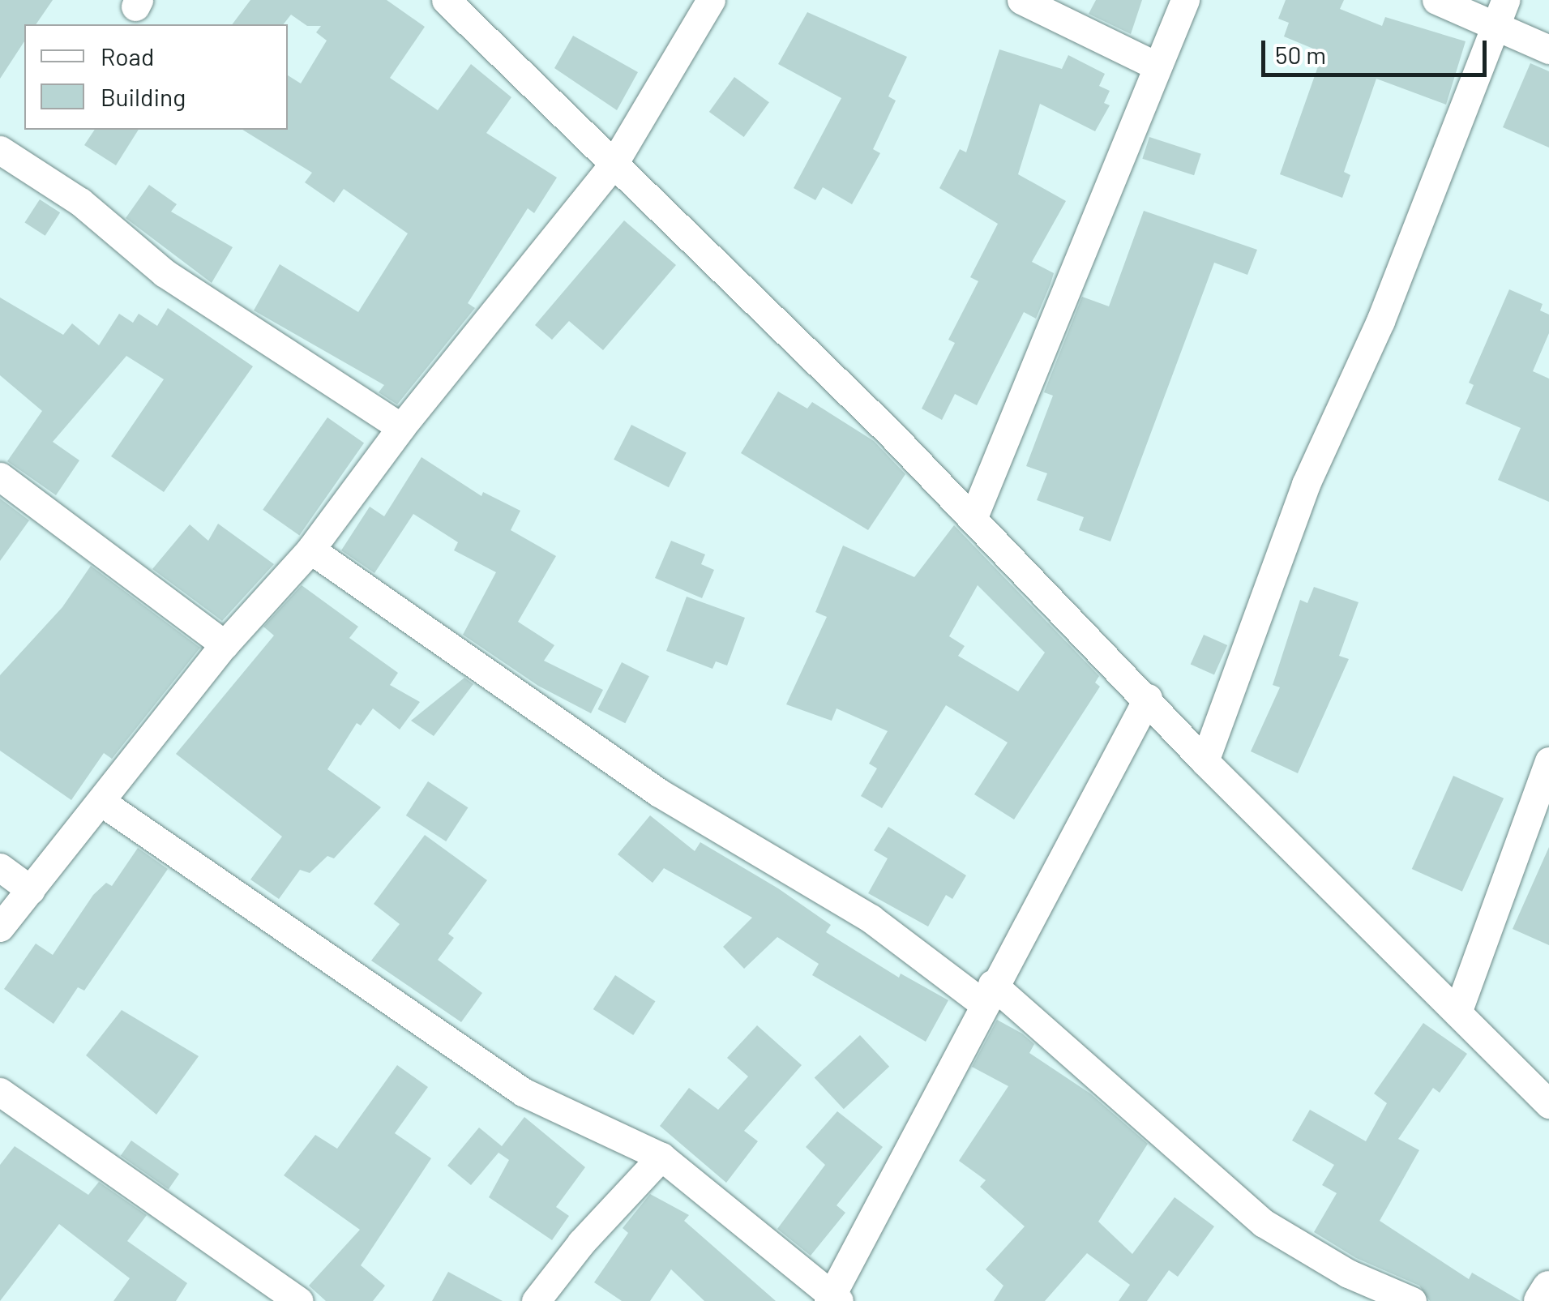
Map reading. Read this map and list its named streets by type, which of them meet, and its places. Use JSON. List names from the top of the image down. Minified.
{"legend":["Road","Building"],"scale_bar":"50 m"}
